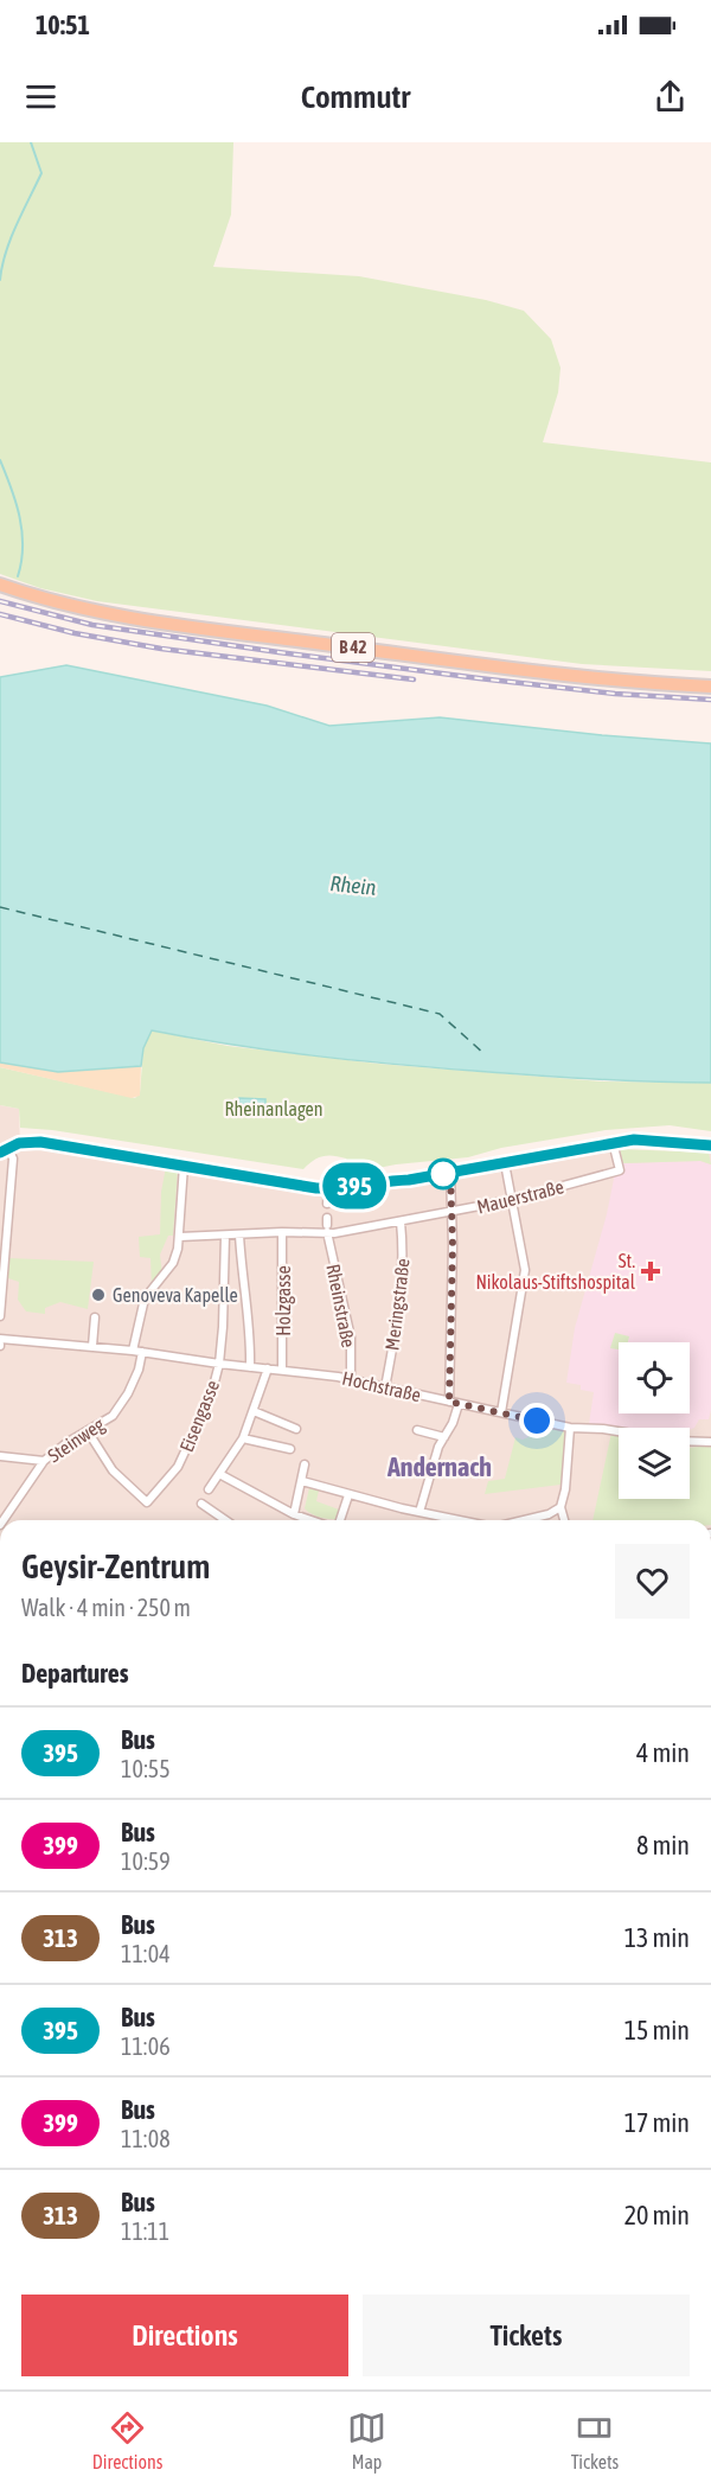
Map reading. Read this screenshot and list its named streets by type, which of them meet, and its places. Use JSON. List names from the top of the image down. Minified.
{"streets":{"main road":["B 42"],"street":["Mauerstraße","Holzgasse","Meringstraße","Rheinstraße","Hochstraße","Eisengasse","Steinweg"]},"crossings":[["Mauerstraße","Holzgasse"],["Mauerstraße","Meringstraße"],["Mauerstraße","Rheinstraße"],["Mauerstraße","Eisengasse"],["Holzgasse","Hochstraße"],["Meringstraße","Hochstraße"],["Rheinstraße","Hochstraße"],["Hochstraße","Eisengasse"],["Hochstraße","Steinweg"],["Eisengasse","Steinweg"]],"districts":["Andernach"],"water":["Rhein"],"parks":["Rheinanlagen"],"places":{"health":["St. Nikolaus-Stiftshospital"],"other":["Genoveva Kapelle"]},"lines":["bus line 395"],"page":{"status":"10:51","header":"Commutr","on_map":"395","heading":[["Geysir-Zentrum","Walk · 4 min · 250 m"],"Departures"],"list":[{"mark":"395","name":"Bus","note":"10:55","value":"4 min"},{"mark":"399","name":"Bus","note":"10:59","value":"8 min"},{"mark":"313","name":"Bus","note":"11:04","value":"13 min"},{"mark":"395","name":"Bus","note":"11:06","value":"15 min"},{"mark":"399","name":"Bus","note":"11:08","value":"17 min"},{"mark":"313","name":"Bus","note":"11:11","value":"20 min"}],"buttons":["Directions","Tickets"],"tabs":["Directions","Map","Tickets"]}}
